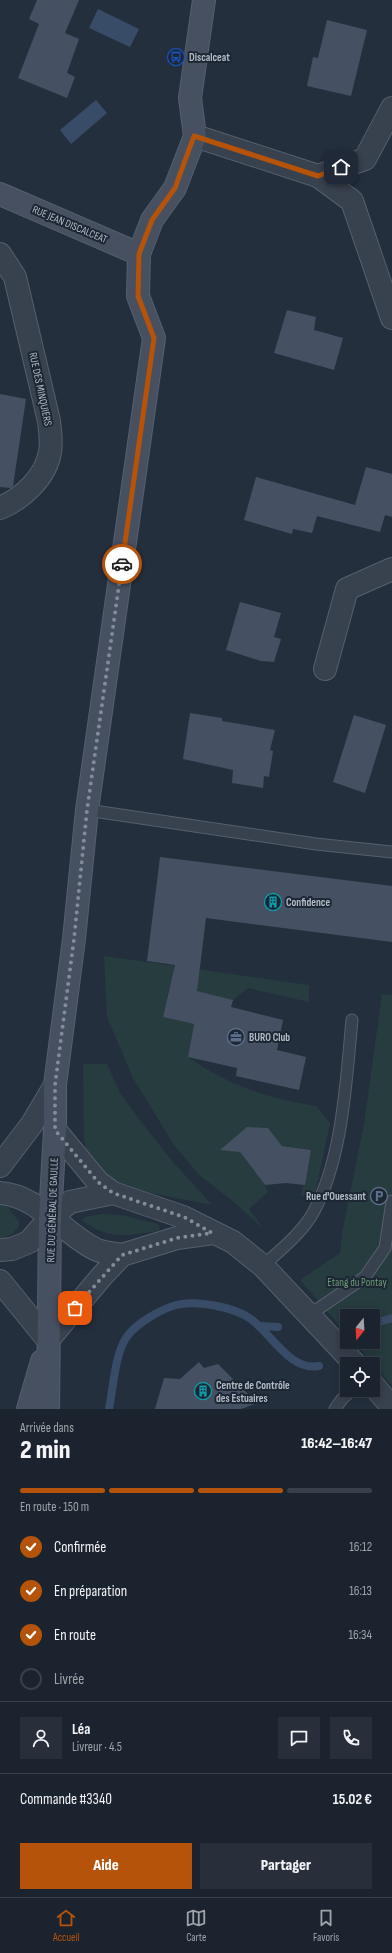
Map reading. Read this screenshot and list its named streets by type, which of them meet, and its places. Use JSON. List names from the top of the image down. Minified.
{"streets":{"main road":["RUE JEAN DISCALCEAT","RUE DU GÉNÉRAL DE GAULLE"],"street":["RUE DES MINQUIERS"]},"crossings":[["RUE JEAN DISCALCEAT","RUE DU GÉNÉRAL DE GAULLE"]],"parks":["Etang du Pontay"],"places":{"bus stop":["Discalceat"],"building":["Confidence","Centre de Contrôle des Estuaires"],"office":["BURO Club"],"parking":["Rue d'Ouessant"]},"north":"bottom","page":{"heading":["2 min","Arrivée dans","16:42–16:47"],"panel":["Léa","Livreur · 4.5","Commande #3340","15.02 €"],"bar":"En route · 150 m","list":[["Confirmée","16:12"],["En préparation","16:13"],["En route","16:34"],"Livrée"],"buttons":["Aide","Partager"],"tabs":["Accueil","Carte","Favoris"]}}
